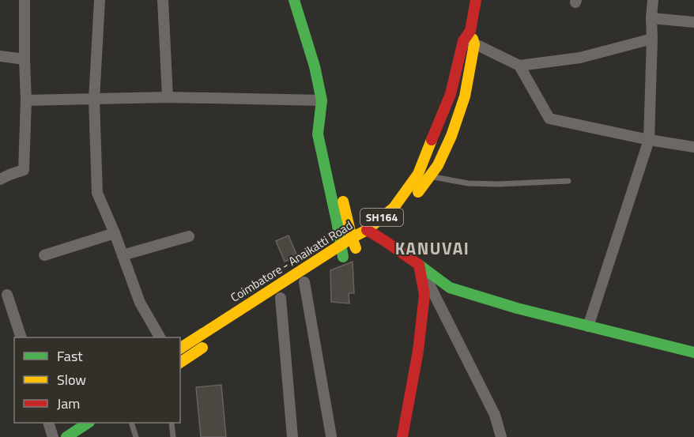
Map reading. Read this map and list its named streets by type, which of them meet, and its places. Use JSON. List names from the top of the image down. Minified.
{"streets":{"main road":["SH164","Coimbatore - Anaikatti Road"]},"districts":["KANUVAI"],"legend":["Fast","Slow","Jam"]}
